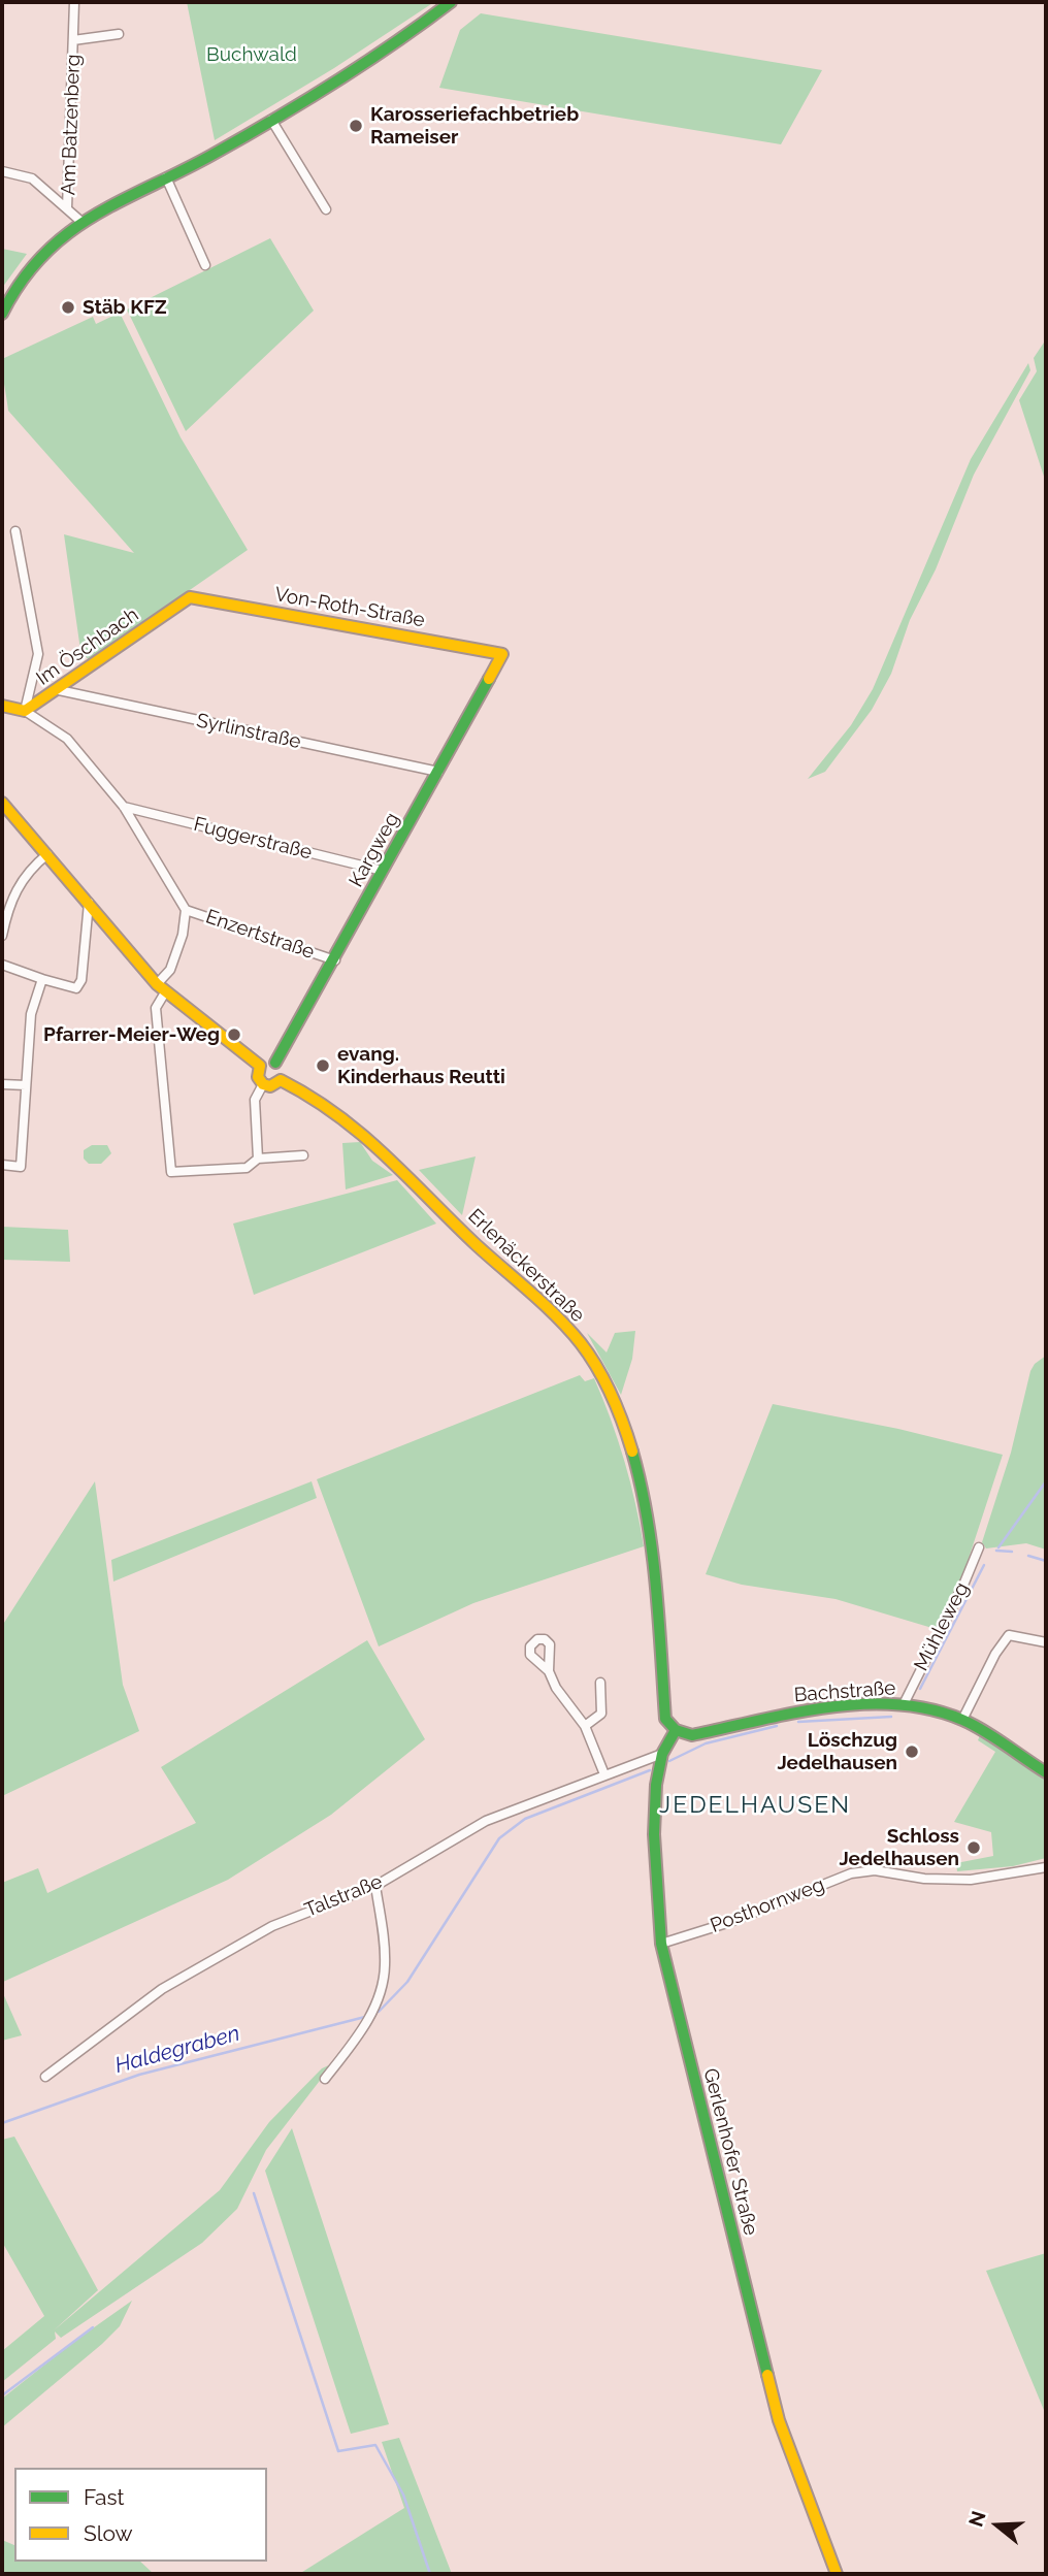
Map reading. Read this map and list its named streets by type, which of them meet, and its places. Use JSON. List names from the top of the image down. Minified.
{"streets":{"street":["Am Batzenberg","Von-Roth-Straße","Im Öschbach","Syrlinstraße","Fuggerstraße","Kargweg","Enzertstraße","Erlenäckerstraße","Mühleweg","Bachstraße","Talstraße","Posthornweg","Gerlenhofer Straße"]},"crossings":[["Von-Roth-Straße","Im Öschbach"],["Von-Roth-Straße","Kargweg"],["Im Öschbach","Syrlinstraße"],["Syrlinstraße","Kargweg"],["Fuggerstraße","Kargweg"],["Kargweg","Enzertstraße"],["Kargweg","Erlenäckerstraße"],["Erlenäckerstraße","Bachstraße"],["Erlenäckerstraße","Gerlenhofer Straße"],["Mühleweg","Bachstraße"],["Bachstraße","Gerlenhofer Straße"],["Talstraße","Gerlenhofer Straße"],["Posthornweg","Gerlenhofer Straße"]],"districts":["JEDELHAUSEN"],"water":["Haldegraben"],"parks":["Buchwald"],"places":["Karosseriefachbetrieb Rameiser","Stäb KFZ","Pfarrer-Meier-Weg","evang. Kinderhaus Reutti","Löschzug Jedelhausen","Schloss Jedelhausen"],"legend":["Fast","Slow"],"north":"left"}
